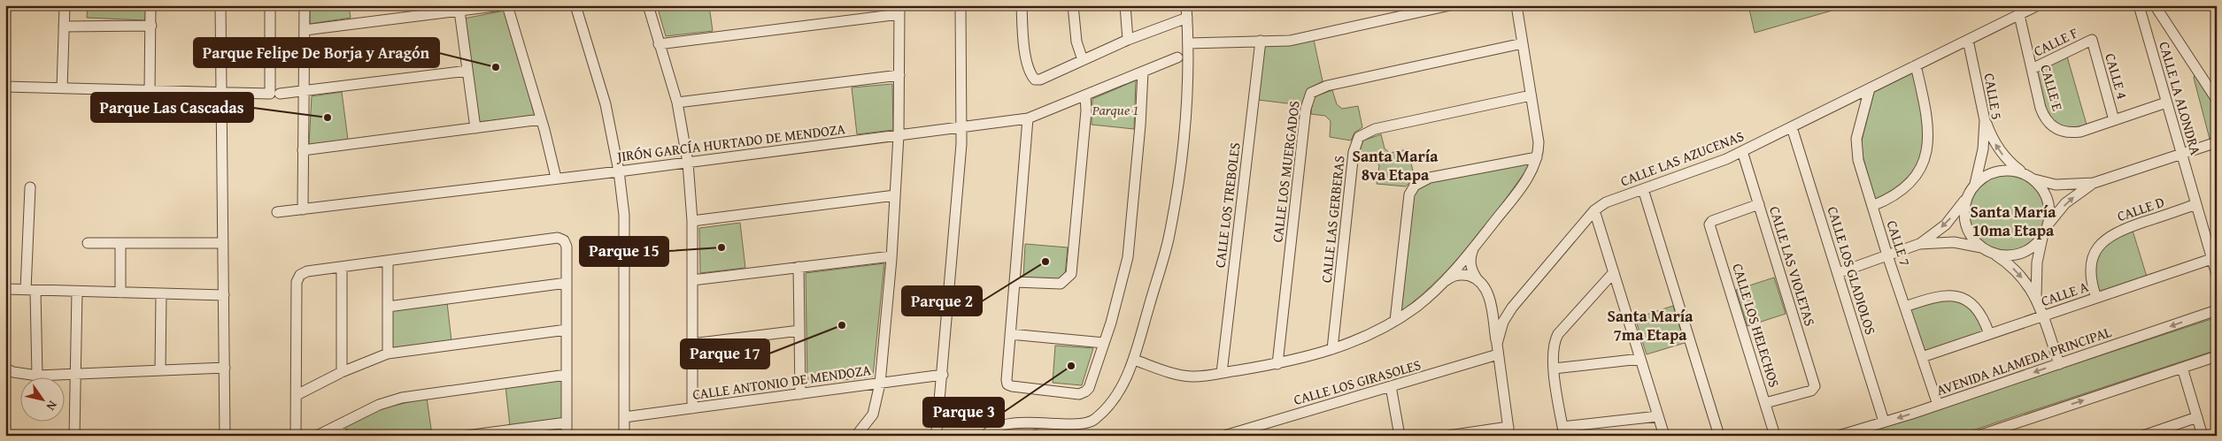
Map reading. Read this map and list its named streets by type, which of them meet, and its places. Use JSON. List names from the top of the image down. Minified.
{"streets":{"street":["CALLE F","CALLE 4","CALLE E","CALLE 5","CALLE LA ALONDRA","JIRÓN GARCÍA HURTADO DE MENDOZA","CALLE LAS AZUCENAS","CALLE LOS MUERGADOS","CALLE LOS TREBOLES","CALLE D","CALLE LAS GERBERAS","CALLE 7","CALLE LAS VIOLETAS","CALLE LOS GLADIOLOS","CALLE A","CALLE LOS HELECHOS","AVENIDA ALAMEDA PRINCIPAL","CALLE ANTONIO DE MENDOZA","CALLE LOS GIRASOLES"]},"crossings":[["CALLE F","CALLE 4"],["CALLE F","CALLE E"],["CALLE 4","CALLE E"],["CALLE E","CALLE LA ALONDRA"],["CALLE E","CALLE LAS AZUCENAS"],["CALLE 5","CALLE LAS AZUCENAS"],["CALLE LA ALONDRA","CALLE D"],["CALLE LA ALONDRA","CALLE A"],["CALLE LAS AZUCENAS","CALLE 7"],["CALLE LAS AZUCENAS","CALLE LAS VIOLETAS"],["CALLE LAS AZUCENAS","CALLE LOS GLADIOLOS"],["CALLE LAS AZUCENAS","CALLE LOS GIRASOLES"],["CALLE D","CALLE A"],["CALLE 7","CALLE A"],["CALLE 7","AVENIDA ALAMEDA PRINCIPAL"],["CALLE LAS VIOLETAS","CALLE LOS HELECHOS"],["CALLE LOS GLADIOLOS","AVENIDA ALAMEDA PRINCIPAL"]],"districts":["Santa María 8va Etapa","Santa María 10ma Etapa","Santa María 7ma Etapa"],"parks":["Parque 1"],"places":["Parque Felipe De Borja y Aragón","Parque Las Cascadas","Parque 15","Parque 2","Parque 17","Parque 3"],"north":"bottom right"}
